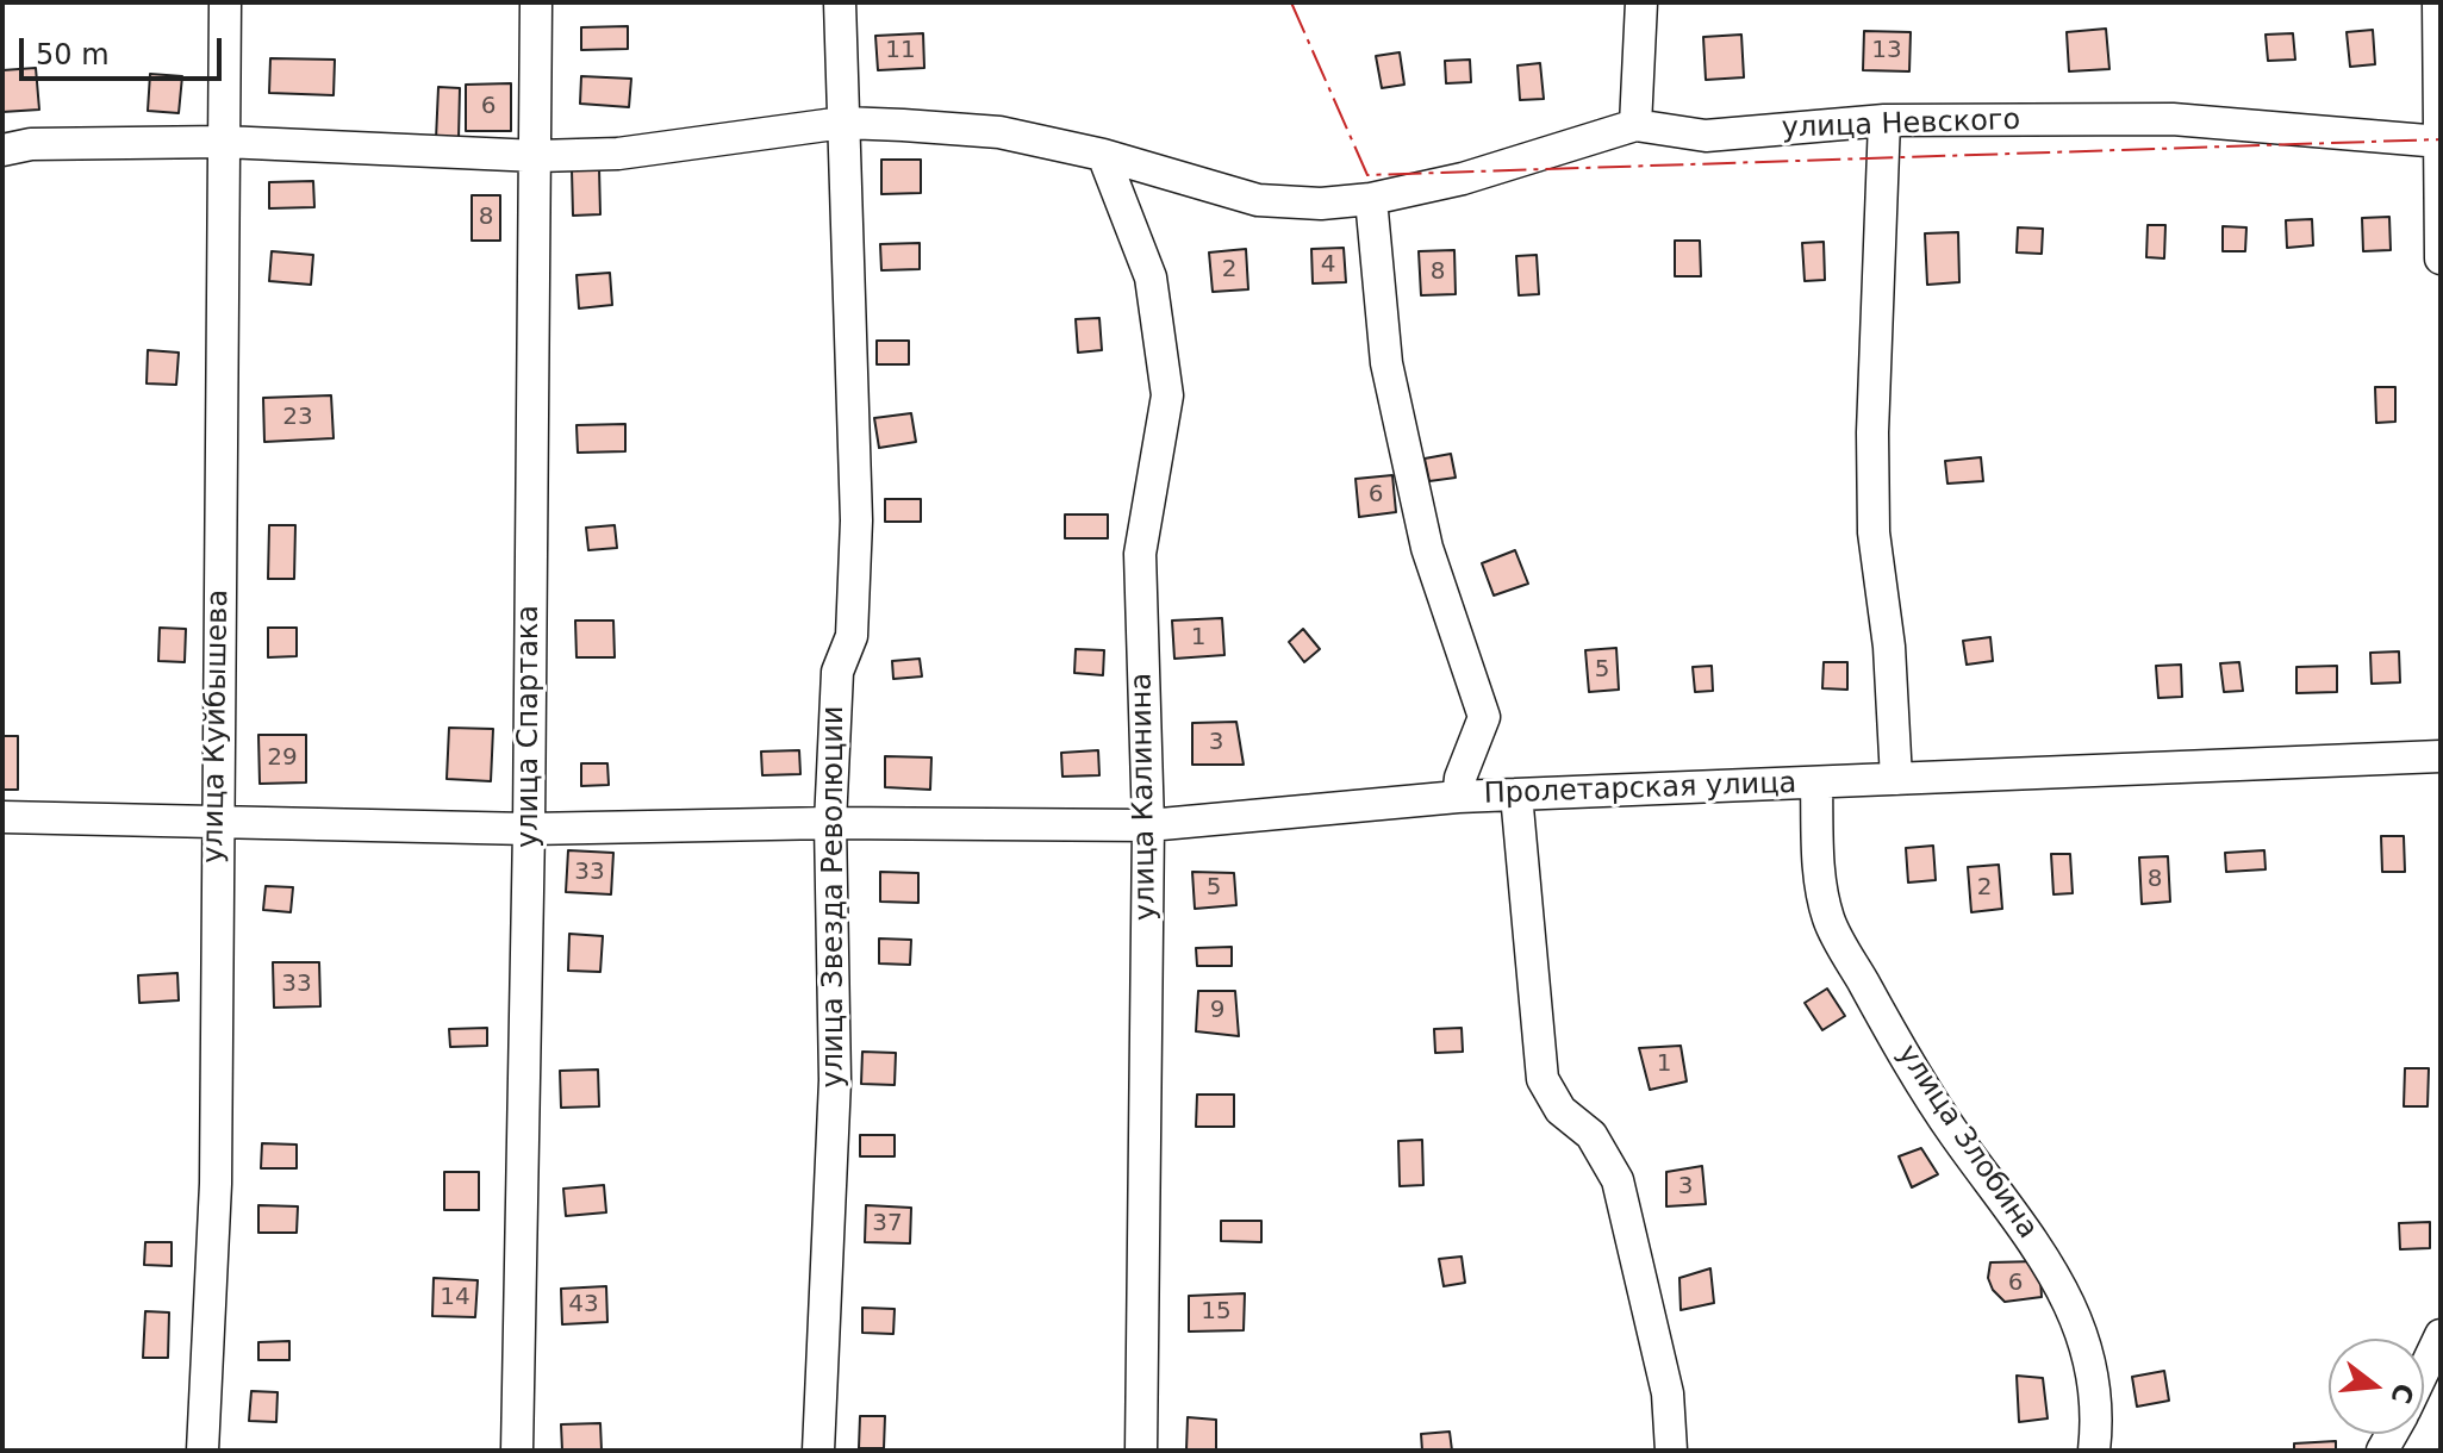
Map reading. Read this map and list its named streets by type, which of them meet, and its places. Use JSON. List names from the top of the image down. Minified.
{"streets":{"street":["улица Невского","улица Куйбышева","улица Спартака","Пролетарская улица","улица Калинина","улица Звезда Революции","улица Злобина"]},"crossings":[["улица Невского","улица Куйбышева"],["улица Невского","улица Спартака"],["улица Невского","Пролетарская улица"],["улица Невского","улица Калинина"],["улица Невского","улица Звезда Революции"],["Пролетарская улица","улица Злобина"]],"house_numbers":["11","13","6","8","4","2","8","23","6","1","5","3","29","33","8","5","2","33","9","1","3","37","6","14","43","15"],"scale_bar":"50 m","north":"right"}
